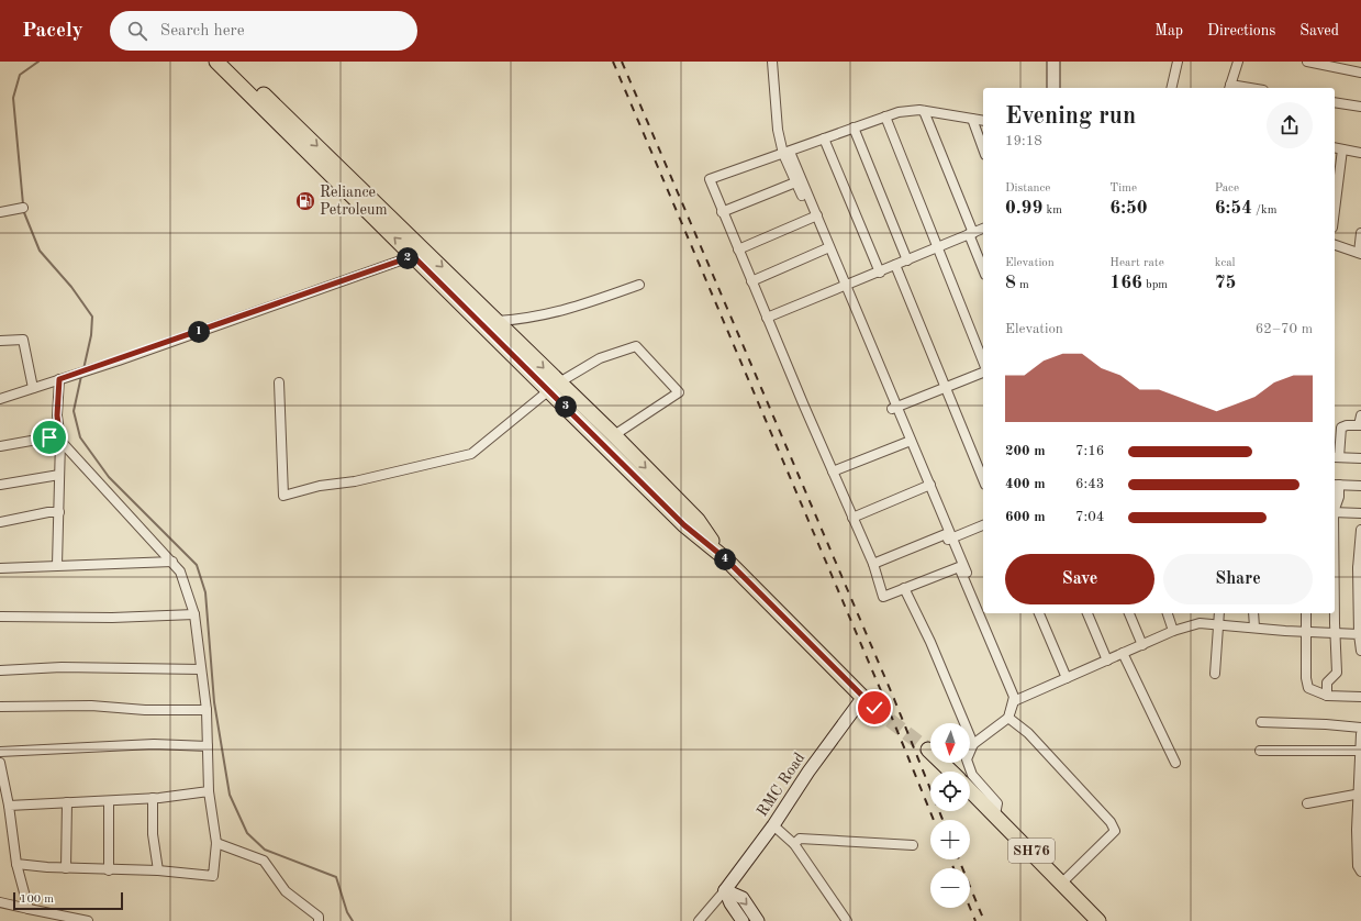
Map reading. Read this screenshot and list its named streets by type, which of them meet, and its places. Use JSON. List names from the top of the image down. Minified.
{"streets":{"main road":["SH76"],"street":["RMC Road"]},"places":{"fuel station":["Reliance Petroleum"]},"scale_bar":"100 m","north":"bottom","page":{"header":"Pacely","search":"Search here","nav":["Map","Directions","Saved"],"heading":["Evening run","19:18"],"stats":[["Distance","0.99 km"],["Time","6:50"],["Pace","6:54 /km"],["Elevation","8 m"],["Heart rate","166 bpm"],["kcal","75"]],"pins":["2","1","3","4"],"chart":["Elevation","62–70 m"],"list":[{"name":"200 m","note":"7:16"},{"name":"400 m","note":"6:43"},{"name":"600 m","note":"7:04"}],"buttons":["Save","Share"],"map_buttons":["+","−"],"scale":"100 m"}}
